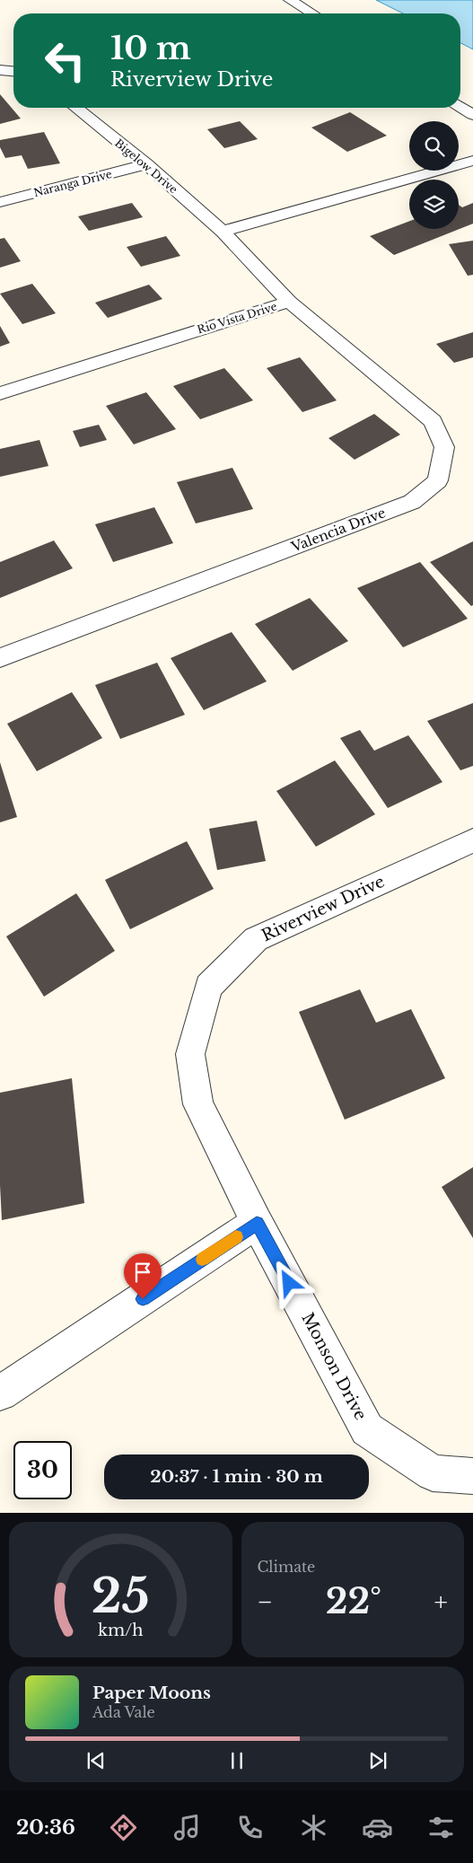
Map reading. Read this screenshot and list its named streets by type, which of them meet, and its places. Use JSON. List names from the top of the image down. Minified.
{"streets":{"street":["Bigelow Drive","Naranga Drive","Rio Vista Drive","Valencia Drive","Riverview Drive","Monson Drive"]},"crossings":[["Bigelow Drive","Naranga Drive"],["Bigelow Drive","Rio Vista Drive"],["Rio Vista Drive","Valencia Drive"],["Riverview Drive","Monson Drive"]],"page":{"turn":["10 m","Riverview Drive"],"limit":"30","trip":"20:37 · 1 min · 30 m","tile":"Climate","heat":["−","22°","+"],"song":["Paper Moons","Ada Vale"],"tabs":"20:36","gauge":["25","km/h"]}}
